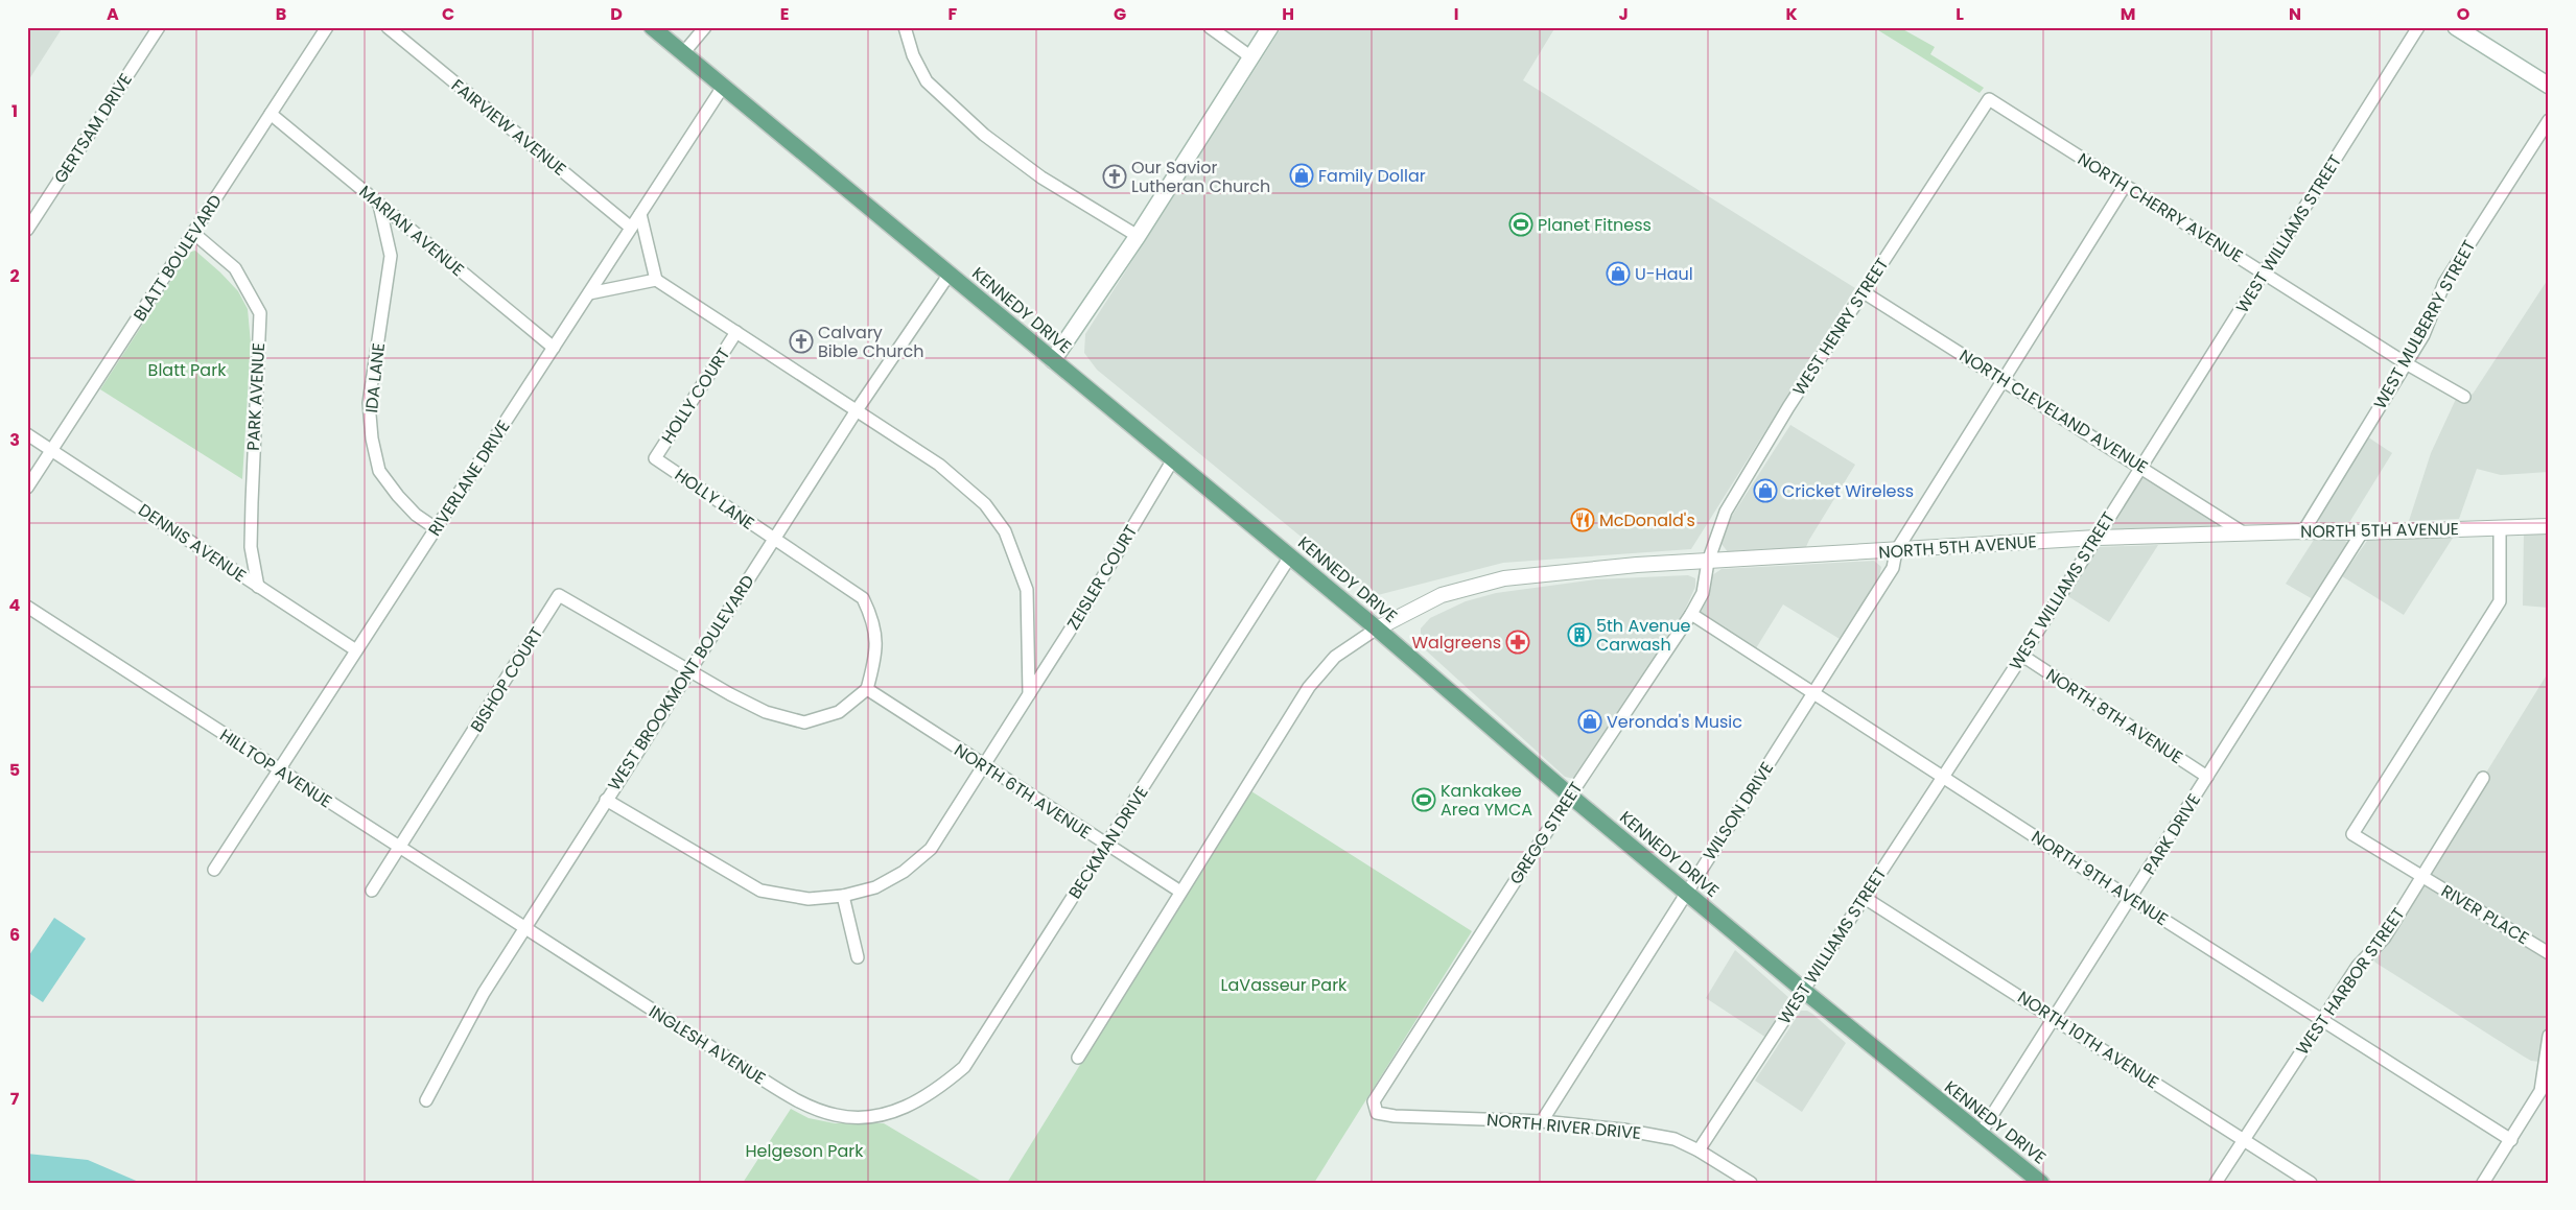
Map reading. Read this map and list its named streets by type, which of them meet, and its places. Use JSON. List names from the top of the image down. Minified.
{"streets":{"main road":["KENNEDY DRIVE"],"street":["FAIRVIEW AVENUE","GERTSAM DRIVE","NORTH CHERRY AVENUE","MARIAN AVENUE","WEST WILLIAMS STREET","BLATT BOULEVARD","WEST MULBERRY STREET","WEST HENRY STREET","IDA LANE","HOLLY COURT","PARK AVENUE","NORTH CLEVELAND AVENUE","RIVERLANE DRIVE","HOLLY LANE","NORTH 5TH AVENUE","DENNIS AVENUE","ZEISLER COURT","BISHOP COURT","WEST BROOKMONT BOULEVARD","NORTH 8TH AVENUE","HILLTOP AVENUE","NORTH 6TH AVENUE","WILSON DRIVE","GREGG STREET","PARK DRIVE","BECKMAN DRIVE","NORTH 9TH AVENUE","RIVER PLACE","WEST HARBOR STREET","NORTH 10TH AVENUE","INGLESH AVENUE","NORTH RIVER DRIVE"]},"crossings":[["FAIRVIEW AVENUE","RIVERLANE DRIVE"],["NORTH CHERRY AVENUE","WEST WILLIAMS STREET"],["NORTH CHERRY AVENUE","WEST MULBERRY STREET"],["NORTH CHERRY AVENUE","WEST HENRY STREET"],["NORTH CHERRY AVENUE","WILSON DRIVE"],["MARIAN AVENUE","BLATT BOULEVARD"],["MARIAN AVENUE","IDA LANE"],["MARIAN AVENUE","RIVERLANE DRIVE"],["WEST WILLIAMS STREET","KENNEDY DRIVE"],["WEST WILLIAMS STREET","NORTH CLEVELAND AVENUE"],["WEST WILLIAMS STREET","NORTH 5TH AVENUE"],["WEST WILLIAMS STREET","NORTH 8TH AVENUE"],["WEST WILLIAMS STREET","NORTH 9TH AVENUE"],["WEST WILLIAMS STREET","NORTH 10TH AVENUE"],["WEST WILLIAMS STREET","NORTH RIVER DRIVE"],["BLATT BOULEVARD","PARK AVENUE"],["BLATT BOULEVARD","DENNIS AVENUE"],["KENNEDY DRIVE","RIVERLANE DRIVE"],["KENNEDY DRIVE","NORTH 5TH AVENUE"],["KENNEDY DRIVE","ZEISLER COURT"],["KENNEDY DRIVE","WEST BROOKMONT BOULEVARD"],["KENNEDY DRIVE","WILSON DRIVE"],["KENNEDY DRIVE","GREGG STREET"],["KENNEDY DRIVE","PARK DRIVE"],["KENNEDY DRIVE","BECKMAN DRIVE"],["WEST MULBERRY STREET","NORTH 5TH AVENUE"],["WEST HENRY STREET","NORTH CLEVELAND AVENUE"],["WEST HENRY STREET","NORTH 5TH AVENUE"],["WEST HENRY STREET","GREGG STREET"],["IDA LANE","RIVERLANE DRIVE"],["HOLLY COURT","HOLLY LANE"],["PARK AVENUE","DENNIS AVENUE"],["NORTH CLEVELAND AVENUE","NORTH 5TH AVENUE"],["NORTH CLEVELAND AVENUE","WILSON DRIVE"],["RIVERLANE DRIVE","DENNIS AVENUE"],["RIVERLANE DRIVE","HILLTOP AVENUE"],["HOLLY LANE","BISHOP COURT"],["HOLLY LANE","WEST BROOKMONT BOULEVARD"],["HOLLY LANE","NORTH 6TH AVENUE"],["NORTH 5TH AVENUE","WILSON DRIVE"],["NORTH 5TH AVENUE","GREGG STREET"],["NORTH 5TH AVENUE","PARK DRIVE"],["NORTH 5TH AVENUE","RIVER PLACE"],["ZEISLER COURT","WEST BROOKMONT BOULEVARD"],["ZEISLER COURT","NORTH 6TH AVENUE"],["BISHOP COURT","WEST BROOKMONT BOULEVARD"],["BISHOP COURT","HILLTOP AVENUE"],["BISHOP COURT","NORTH 6TH AVENUE"],["WEST BROOKMONT BOULEVARD","HILLTOP AVENUE"],["WEST BROOKMONT BOULEVARD","NORTH 6TH AVENUE"],["WEST BROOKMONT BOULEVARD","INGLESH AVENUE"],["NORTH 8TH AVENUE","PARK DRIVE"],["HILLTOP AVENUE","INGLESH AVENUE"],["NORTH 6TH AVENUE","BECKMAN DRIVE"],["WILSON DRIVE","NORTH 9TH AVENUE"],["WILSON DRIVE","NORTH RIVER DRIVE"],["GREGG STREET","NORTH 9TH AVENUE"],["GREGG STREET","NORTH RIVER DRIVE"],["PARK DRIVE","NORTH 9TH AVENUE"],["PARK DRIVE","NORTH 10TH AVENUE"],["BECKMAN DRIVE","INGLESH AVENUE"],["NORTH 9TH AVENUE","WEST HARBOR STREET"],["RIVER PLACE","WEST HARBOR STREET"],["WEST HARBOR STREET","NORTH 10TH AVENUE"]],"parks":["Blatt Park","LaVasseur Park","Helgeson Park"],"places":{"shop":["Family Dollar","U-Haul","Cricket Wireless","Veronda's Music"],"church":["Our Savior Lutheran Church","Calvary Bible Church"],"sports":["Planet Fitness","Kankakee Area YMCA"],"restaurant":["McDonald's"],"building":["5th Avenue Carwash"],"pharmacy":["Walgreens"]},"grid":{"columns":["A","B","C","D","E","F","G","H","I","J","K","L","M","N","O"],"rows":["1","2","3","4","5","6","7"]}}
